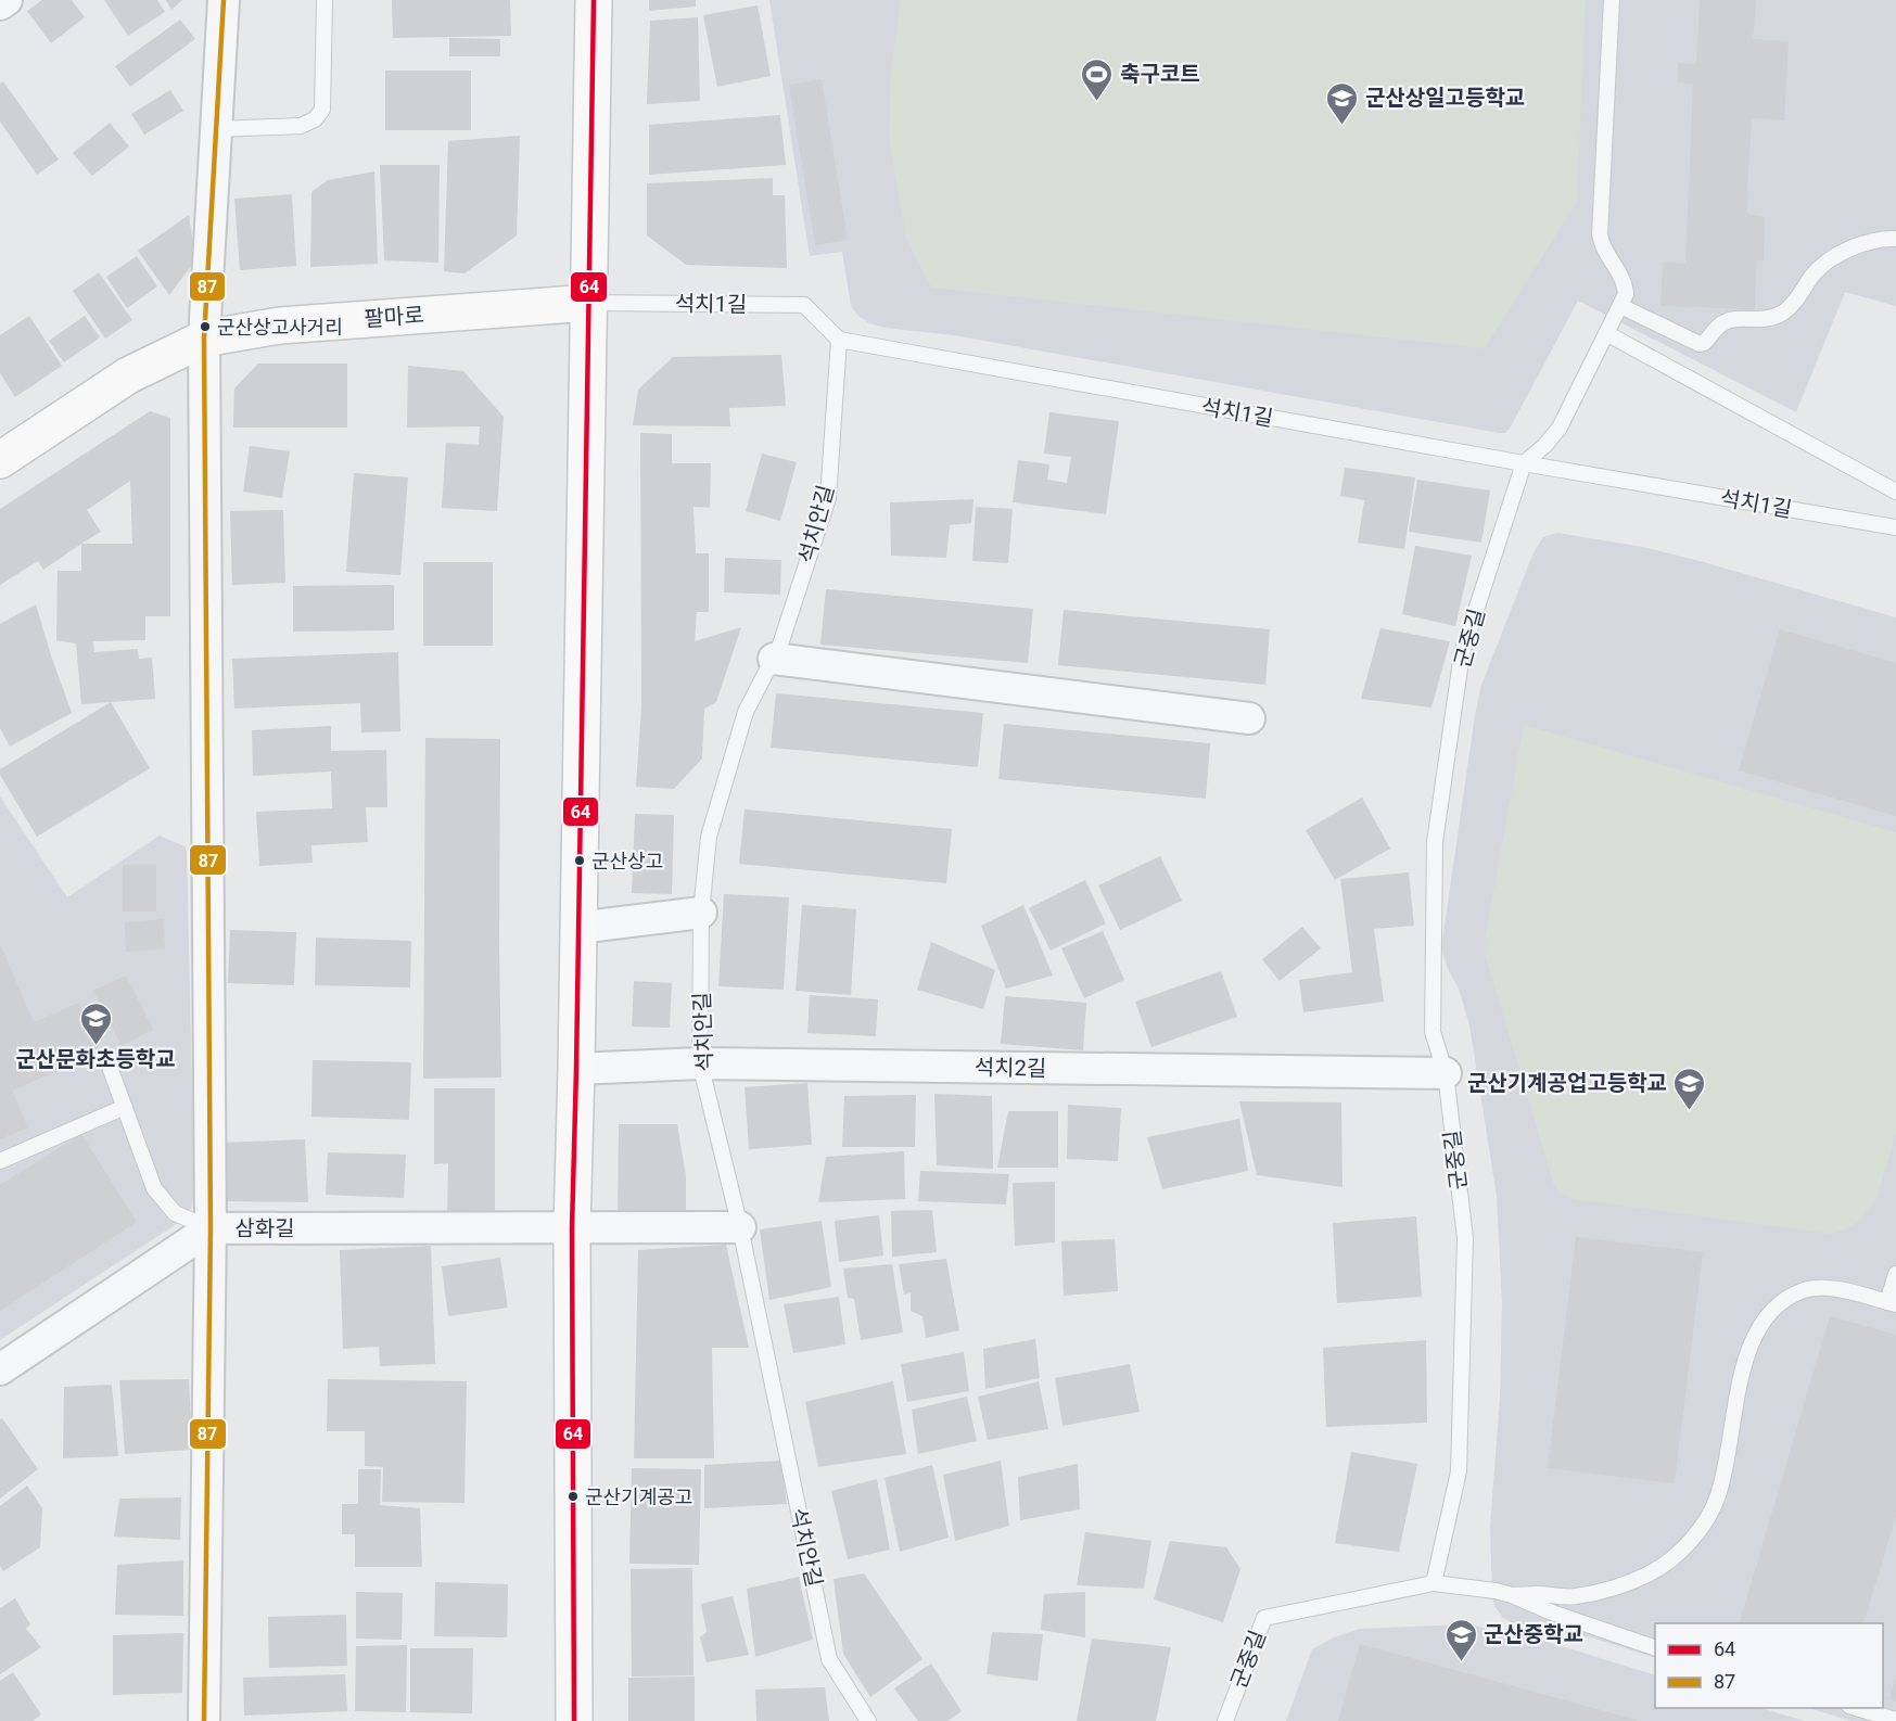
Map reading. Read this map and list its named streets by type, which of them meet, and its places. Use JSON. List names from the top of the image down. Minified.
{"streets":{"street":["팔마로","석치2길","삼화길"],"lane":["석치1길","석치안길","군중길"]},"crossings":[["석치1길","팔마로"],["석치1길","석치안길"],["석치1길","군중길"],["석치안길","석치2길"],["석치안길","삼화길"],["군중길","석치2길"]],"places":{"sports":["축구코트"],"school or university":["군산상일고등학교","군산문화초등학교","군산기계공업고등학교","군산중학교"],"other":["군산상고사거리","군산상고","군산기계공고"]},"lines":["transit line 64","transit line 87"],"legend":["64","87"]}
